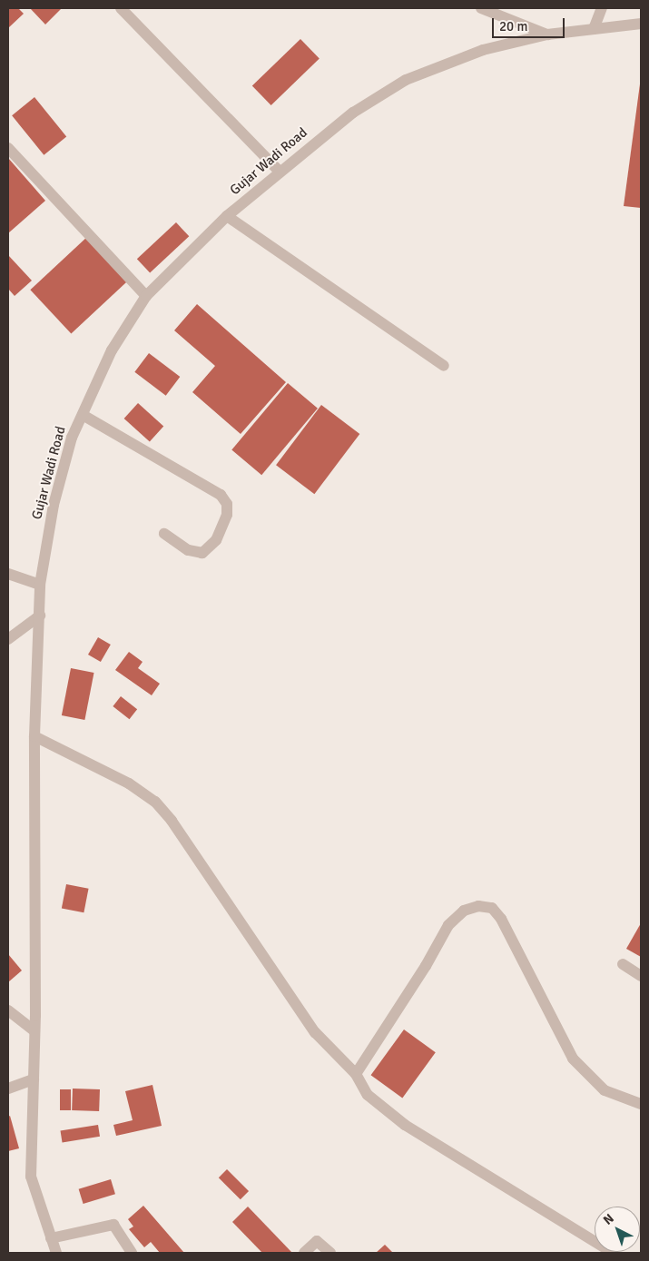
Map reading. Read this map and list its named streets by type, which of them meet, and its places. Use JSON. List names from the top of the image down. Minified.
{"streets":{"street":["Gujar Wadi Road"]},"scale_bar":"20 m","north":"top left"}
